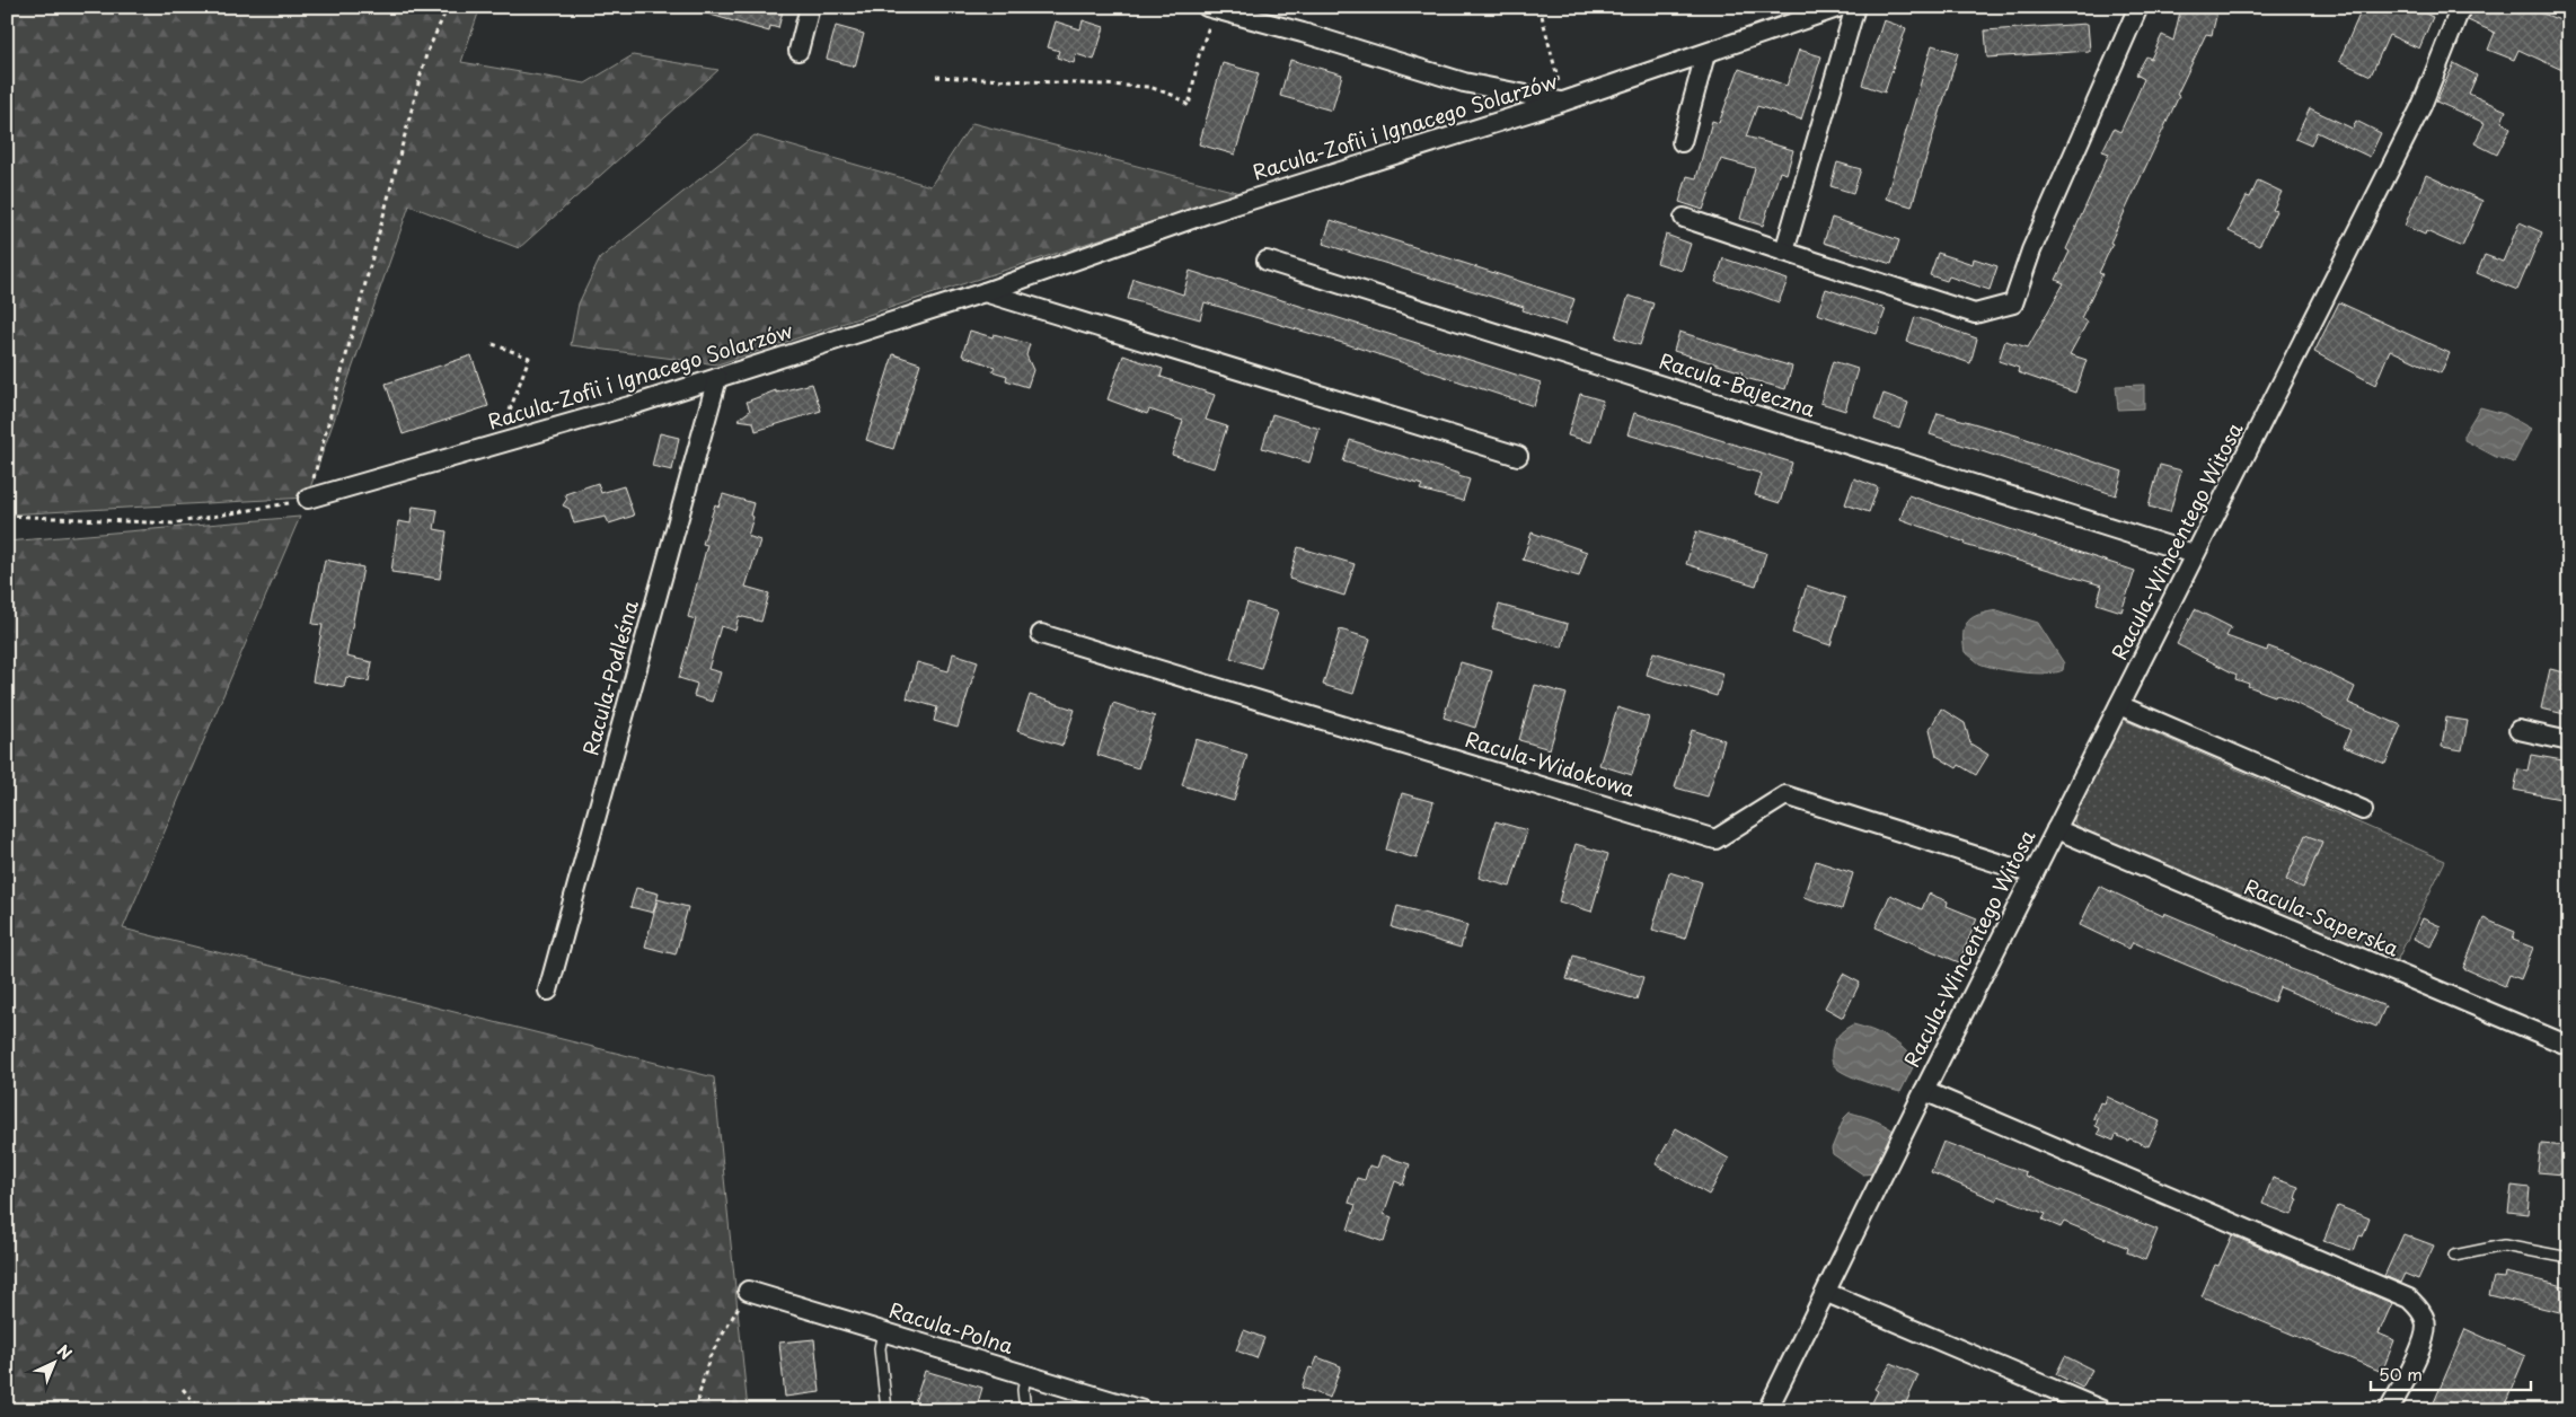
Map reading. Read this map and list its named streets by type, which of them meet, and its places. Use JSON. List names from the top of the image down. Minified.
{"streets":{"street":["Racula-Zofii i Ignacego Solarzów","Racula-Bajeczna","Racula-Wincentego Witosa","Racula-Podleśna","Racula-Widokowa","Racula-Saperska","Racula-Polna"]},"crossings":[["Racula-Zofii i Ignacego Solarzów","Racula-Podleśna"],["Racula-Bajeczna","Racula-Wincentego Witosa"],["Racula-Wincentego Witosa","Racula-Widokowa"],["Racula-Wincentego Witosa","Racula-Saperska"]],"scale_bar":"50 m","north":"top right"}
